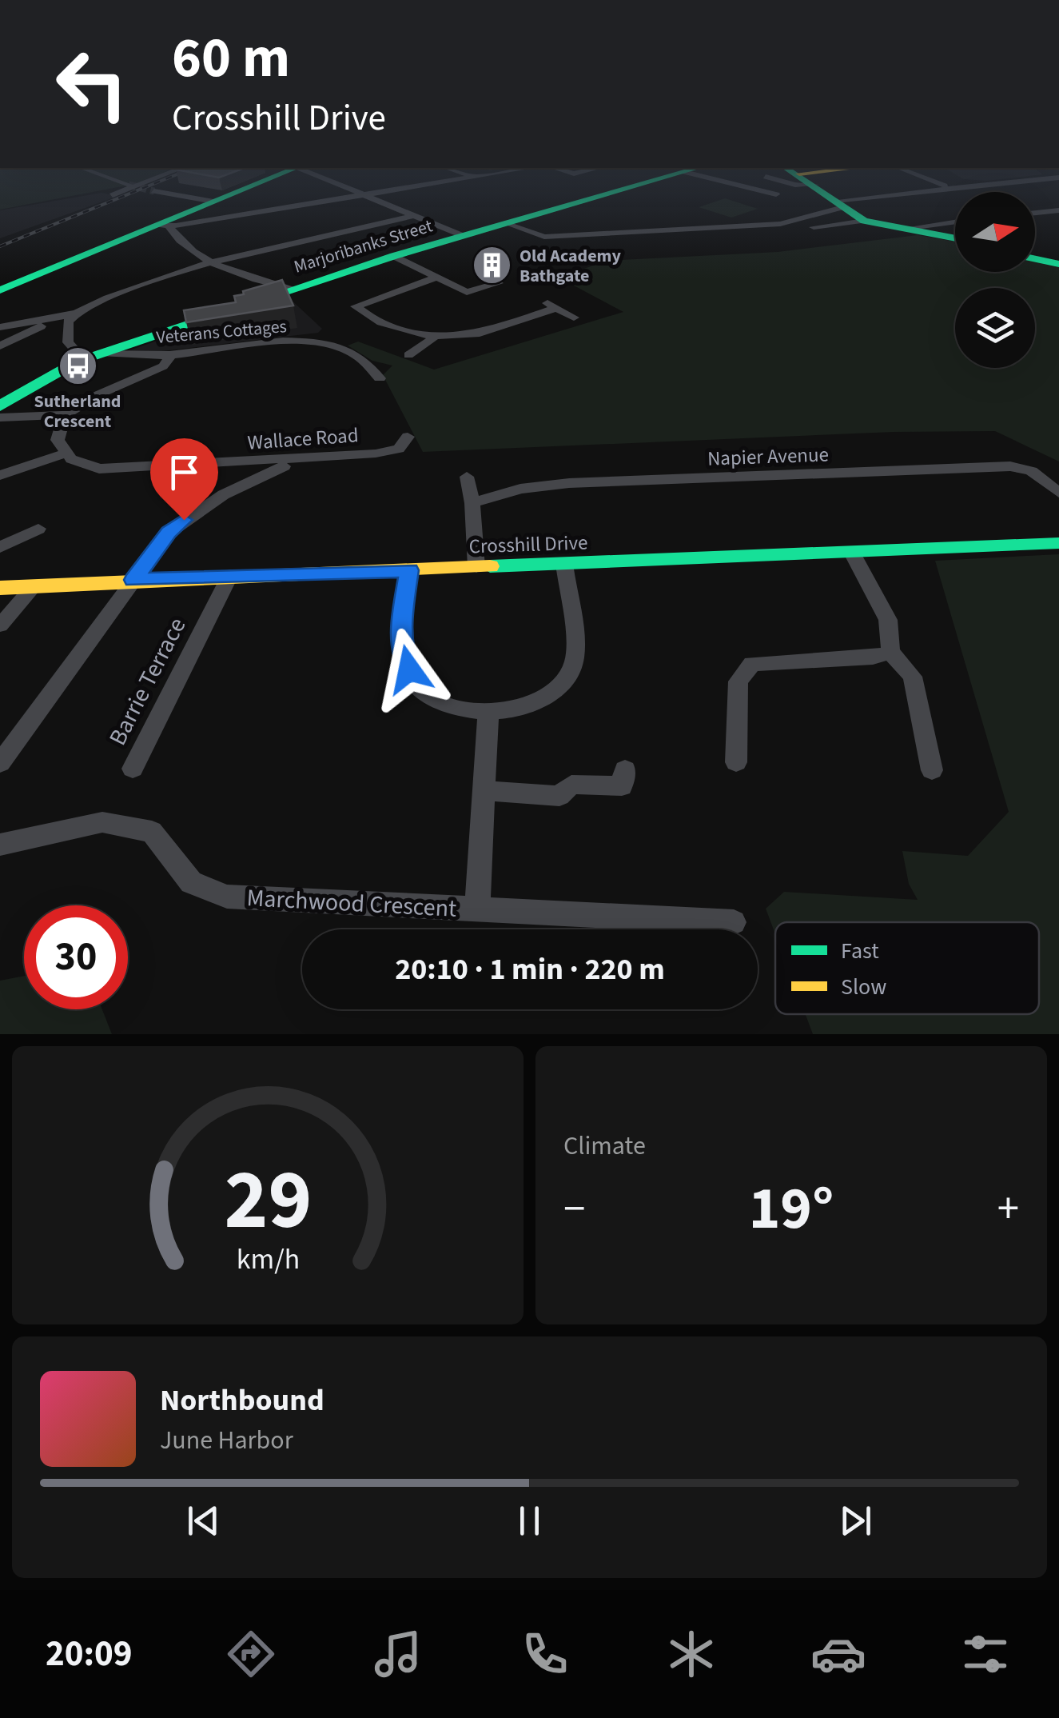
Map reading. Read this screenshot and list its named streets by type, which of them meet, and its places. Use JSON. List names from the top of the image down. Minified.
{"streets":{"main road":["Marjoribanks Street","Crosshill Drive"],"street":["Veterans Cottages","Wallace Road","Napier Avenue","Barrie Terrace","Marchwood Crescent"]},"crossings":[["Marjoribanks Street","Veterans Cottages"],["Crosshill Drive","Barrie Terrace"]],"places":{"building":["Old Academy Bathgate"],"bus stop":["Sutherland Crescent"]},"legend":["Fast","Slow"],"north":"right","page":{"turn":["60 m","Crosshill Drive"],"limit":"30","trip":"20:10 · 1 min · 220 m","tile":"Climate","heat":["−","19°","+"],"song":["Northbound","June Harbor"],"tabs":"20:09","gauge":["29","km/h"]}}
